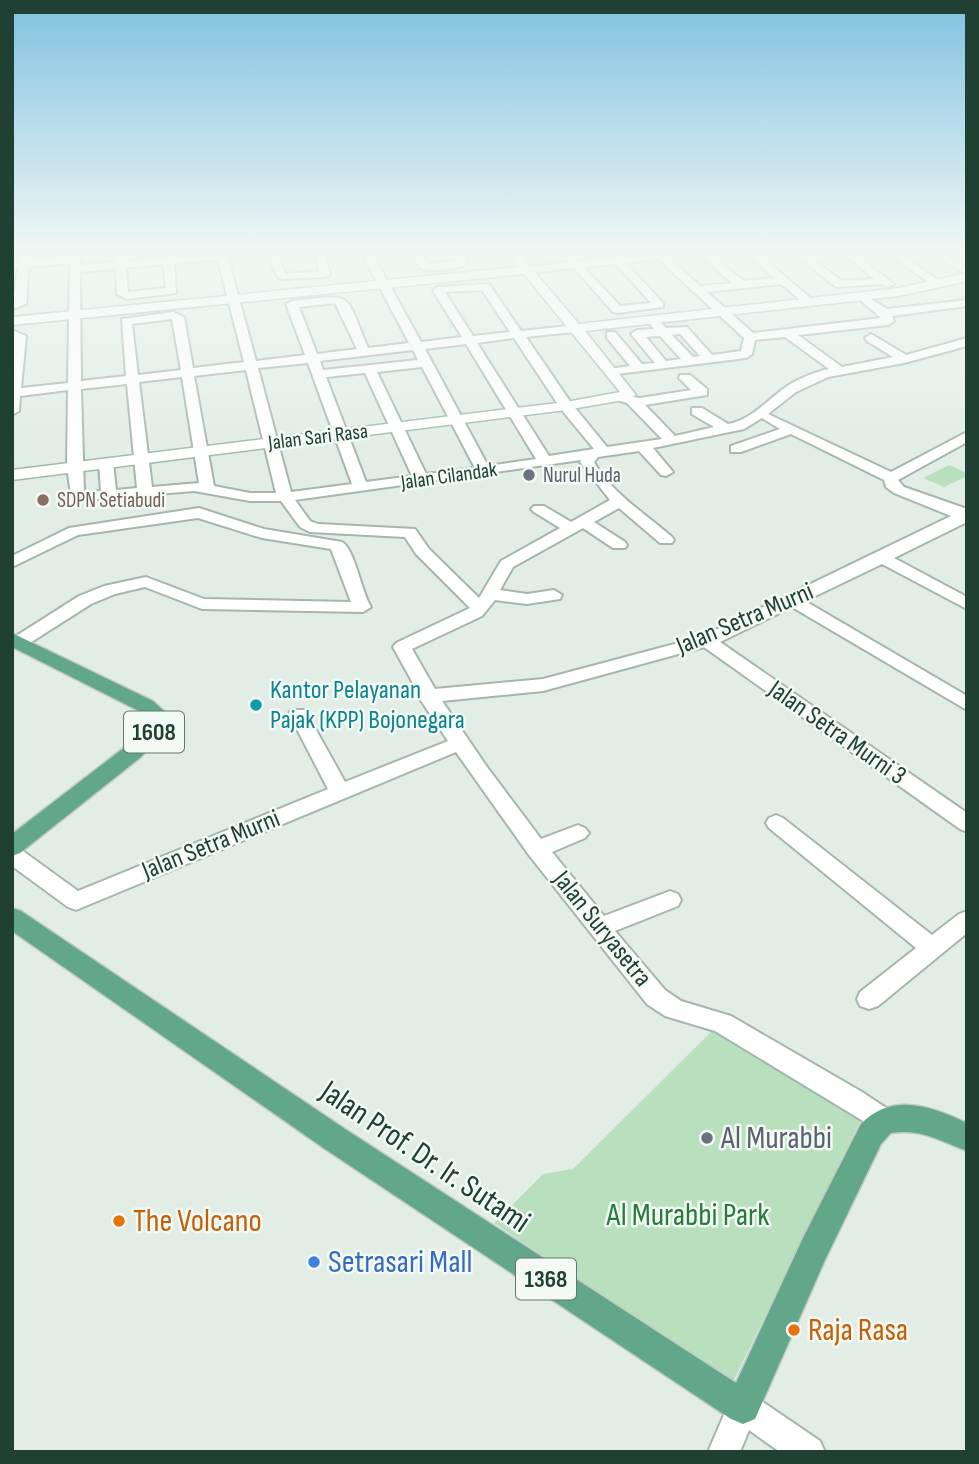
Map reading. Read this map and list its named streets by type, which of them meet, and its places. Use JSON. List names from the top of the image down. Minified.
{"streets":{"main road":["Jalan Sari Rasa","1608","Jalan Prof. Dr. Ir. Sutami","1368"],"street":["Jalan Cilandak","Jalan Setra Murni","Jalan Setra Murni 3","Jalan Suryasetra"]},"crossings":[["Jalan Sari Rasa","Jalan Cilandak"],["Jalan Setra Murni","Jalan Setra Murni 3"],["Jalan Setra Murni","Jalan Suryasetra"]],"parks":["Al Murabbi Park"],"places":["Nurul Huda","SDPN Setiabudi","Kantor Pelayanan Pajak (KPP) Bojonegara","Al Murabbi","The Volcano","Setrasari Mall","Raja Rasa"]}
